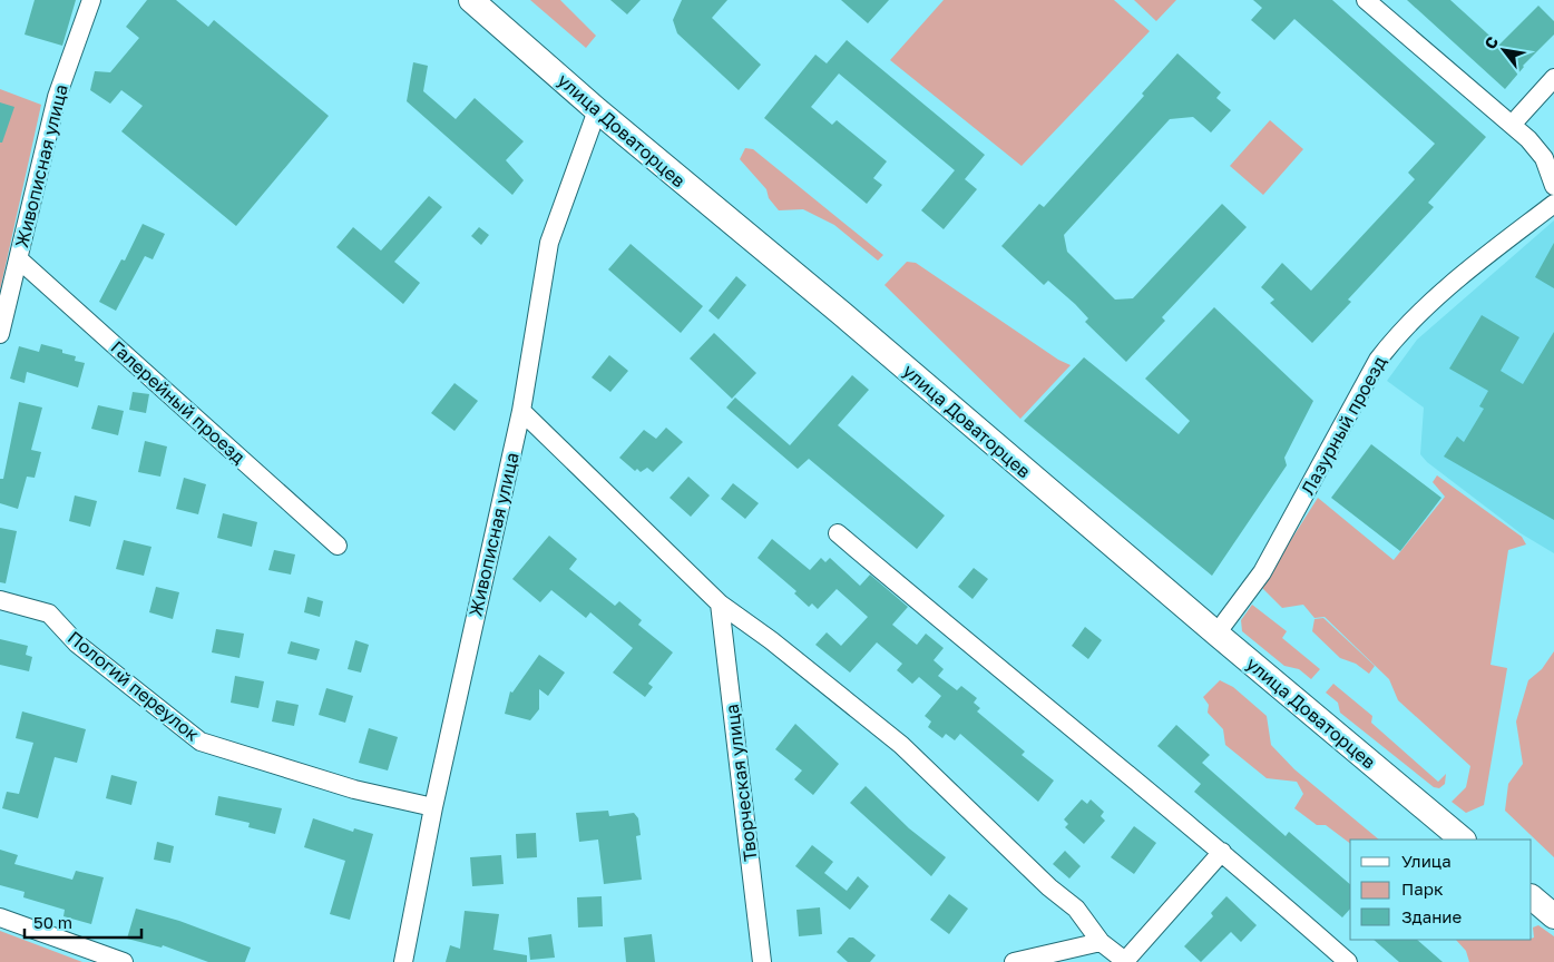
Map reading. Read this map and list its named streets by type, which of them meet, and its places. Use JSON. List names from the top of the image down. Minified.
{"streets":{"main road":["улица Доваторцев"],"street":["Живописная улица","Галерейный проезд","Лазурный проезд","Пологий переулок","Творческая улица"]},"crossings":[["улица Доваторцев","Живописная улица"],["улица Доваторцев","Лазурный проезд"],["Живописная улица","Галерейный проезд"],["Живописная улица","Пологий переулок"]],"legend":["Улица","Парк","Здание"],"scale_bar":"50 m","north":"top left"}
